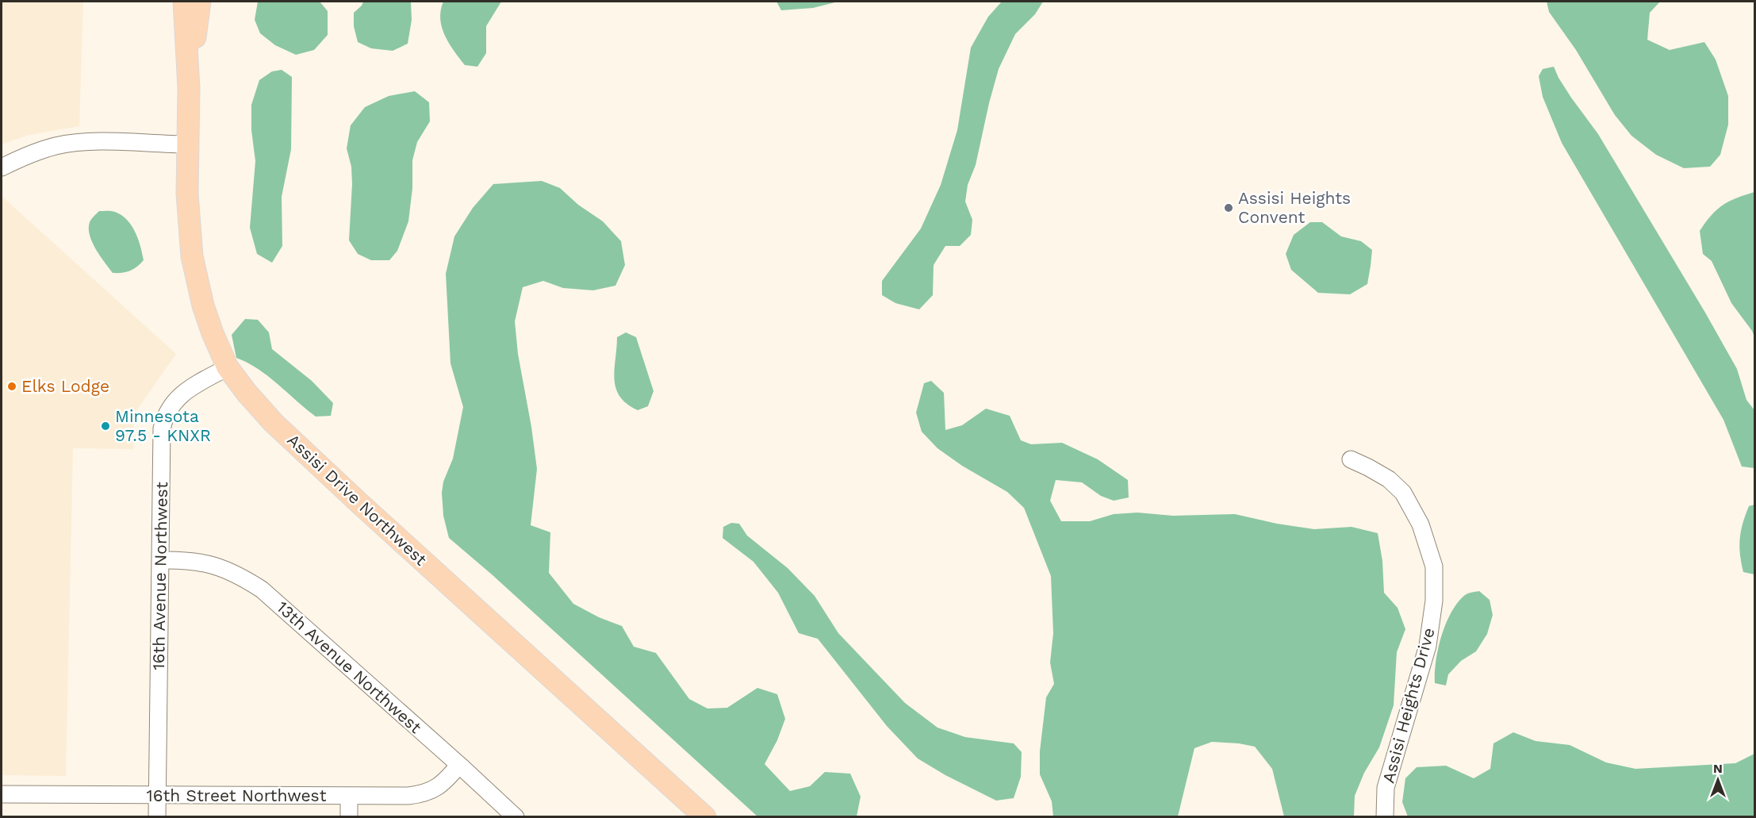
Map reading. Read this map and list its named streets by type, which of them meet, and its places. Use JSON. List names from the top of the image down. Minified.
{"streets":{"main road":["Assisi Drive Northwest"],"street":["16th Avenue Northwest","13th Avenue Northwest","Assisi Heights Drive","16th Street Northwest"]},"crossings":[["Assisi Drive Northwest","16th Avenue Northwest"],["16th Avenue Northwest","13th Avenue Northwest"],["16th Avenue Northwest","16th Street Northwest"],["13th Avenue Northwest","16th Street Northwest"]],"places":["Assisi Heights Convent","Elks Lodge","Minnesota 97.5 - KNXR"],"north":"top"}
